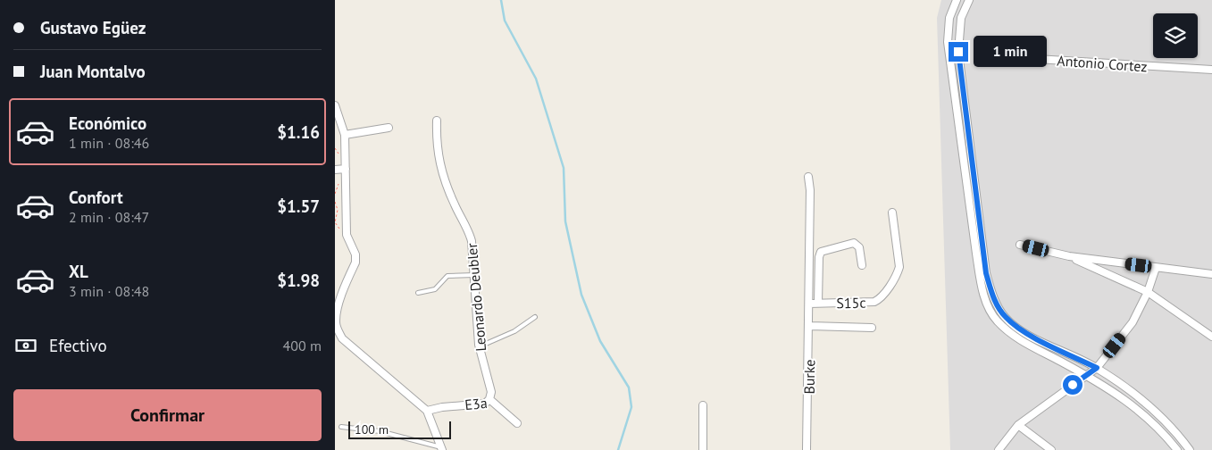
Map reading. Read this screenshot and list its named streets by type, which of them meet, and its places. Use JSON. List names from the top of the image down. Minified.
{"streets":{"street":["Antonio Cortez","Leonardo Deubler","S15c","Burke","E3a"]},"crossings":[["Leonardo Deubler","E3a"],["S15c","Burke"]],"scale_bar":"100 m","page":{"banner":["Gustavo Egüez","Juan Montalvo"],"bubble":"1 min","list":[{"name":"Económico","note":"1 min · 08:46","value":"$1.16"},{"name":"Confort","note":"2 min · 08:47","value":"$1.57"},{"name":"XL","note":"3 min · 08:48","value":"$1.98"}],"pay":["Efectivo","400 m"],"buttons":"Confirmar","scale":"100 m"}}
